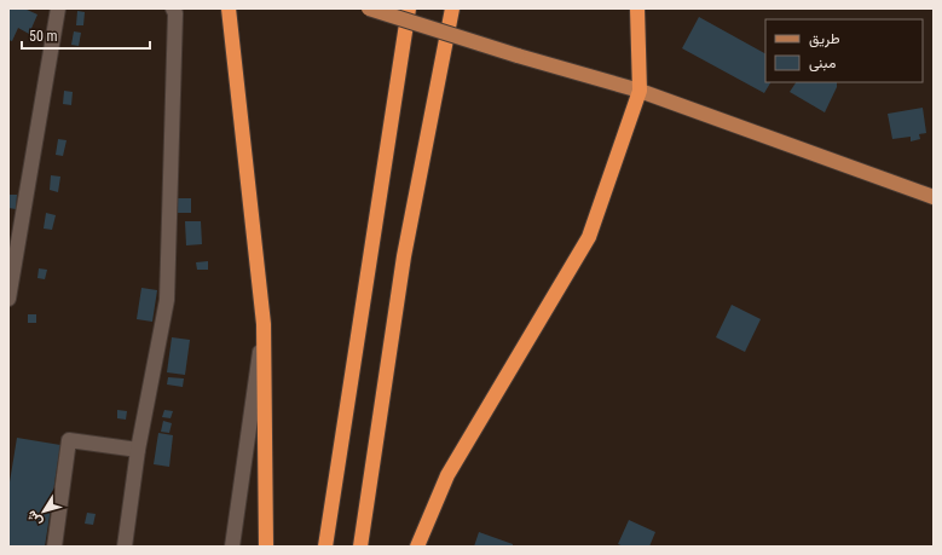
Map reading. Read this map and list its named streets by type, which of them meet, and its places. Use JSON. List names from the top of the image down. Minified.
{"legend":["طريق","مبنى"],"scale_bar":"50 m","north":"bottom left"}
